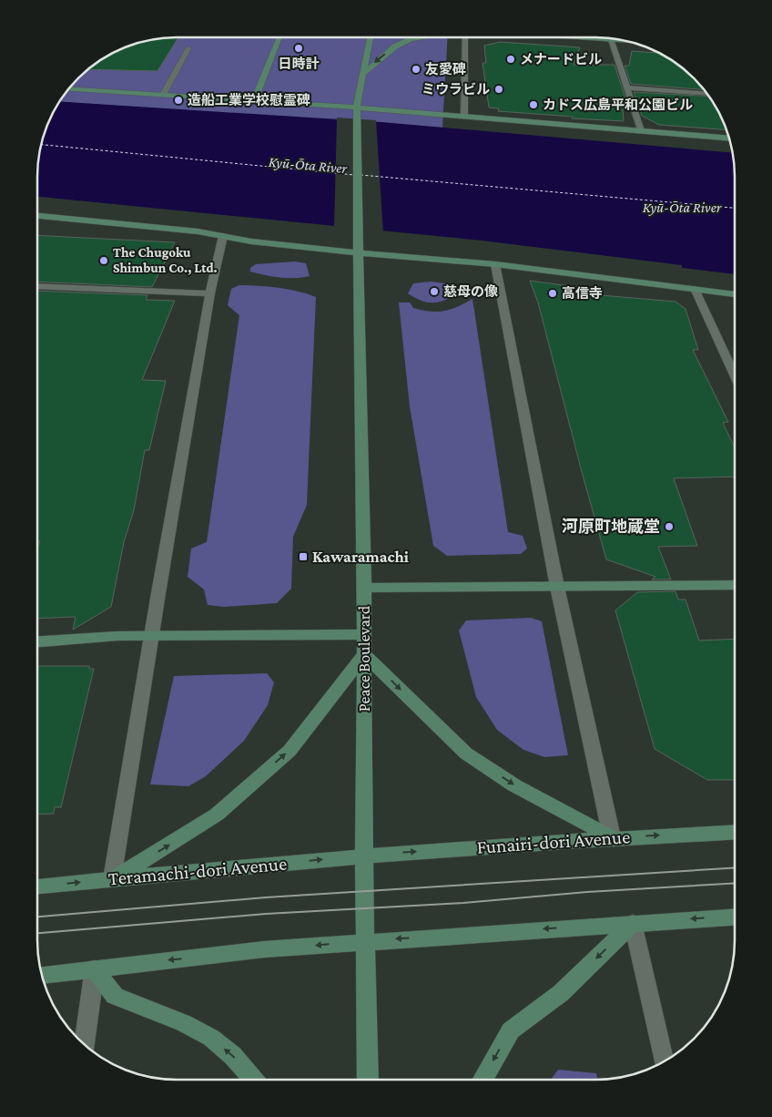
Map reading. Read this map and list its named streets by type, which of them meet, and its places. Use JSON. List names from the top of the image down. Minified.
{"streets":{"street":["Peace Boulevard","Funairi-dori Avenue","Teramachi-dori Avenue"]},"crossings":[["Peace Boulevard","Funairi-dori Avenue"],["Peace Boulevard","Teramachi-dori Avenue"],["Funairi-dori Avenue","Teramachi-dori Avenue"]],"water":["Kyū-Ōta River"],"places":{"other":["日時計","メナードビル","友愛碑","ミウラビル","造船工業学校慰霊碑","カドス広島平和公園ビル","The Chugoku Shimbun Co., Ltd.","慈母の像","高信寺","河原町地蔵堂"],"transit":["Kawaramachi"]}}
